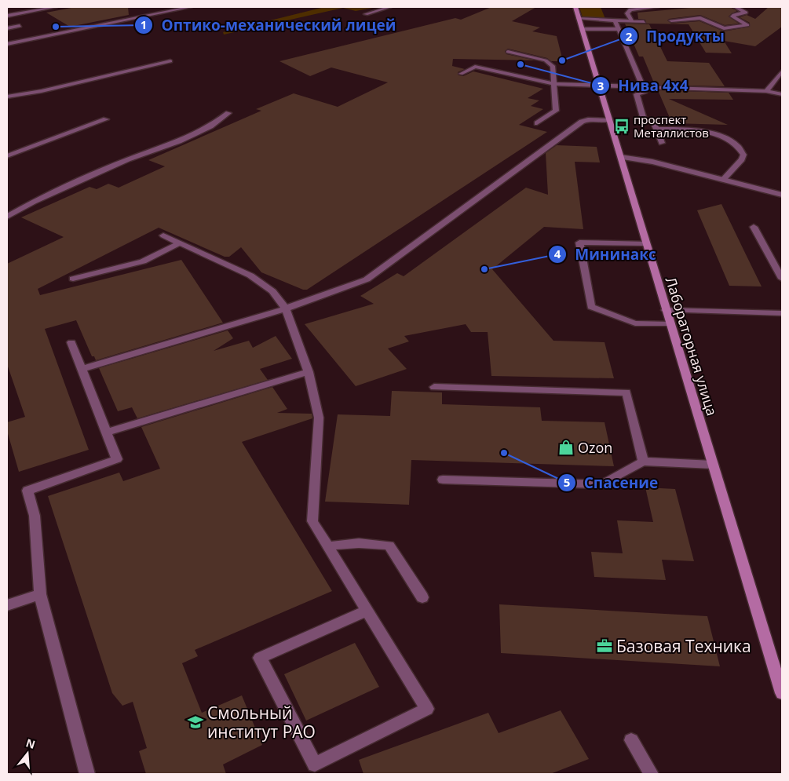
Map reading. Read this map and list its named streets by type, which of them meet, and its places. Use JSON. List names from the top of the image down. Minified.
{"streets":{"street":["Лабораторная улица"]},"places":{"other":["Оптико-механический лицей","Продукты","Нива 4х4","Мининакс","Спасение"],"bus stop":["проспект Металлистов"],"shop":["Ozon"],"office":["Базовая Техника"],"school or university":["Смольный институт РАО"]},"north":"top"}
